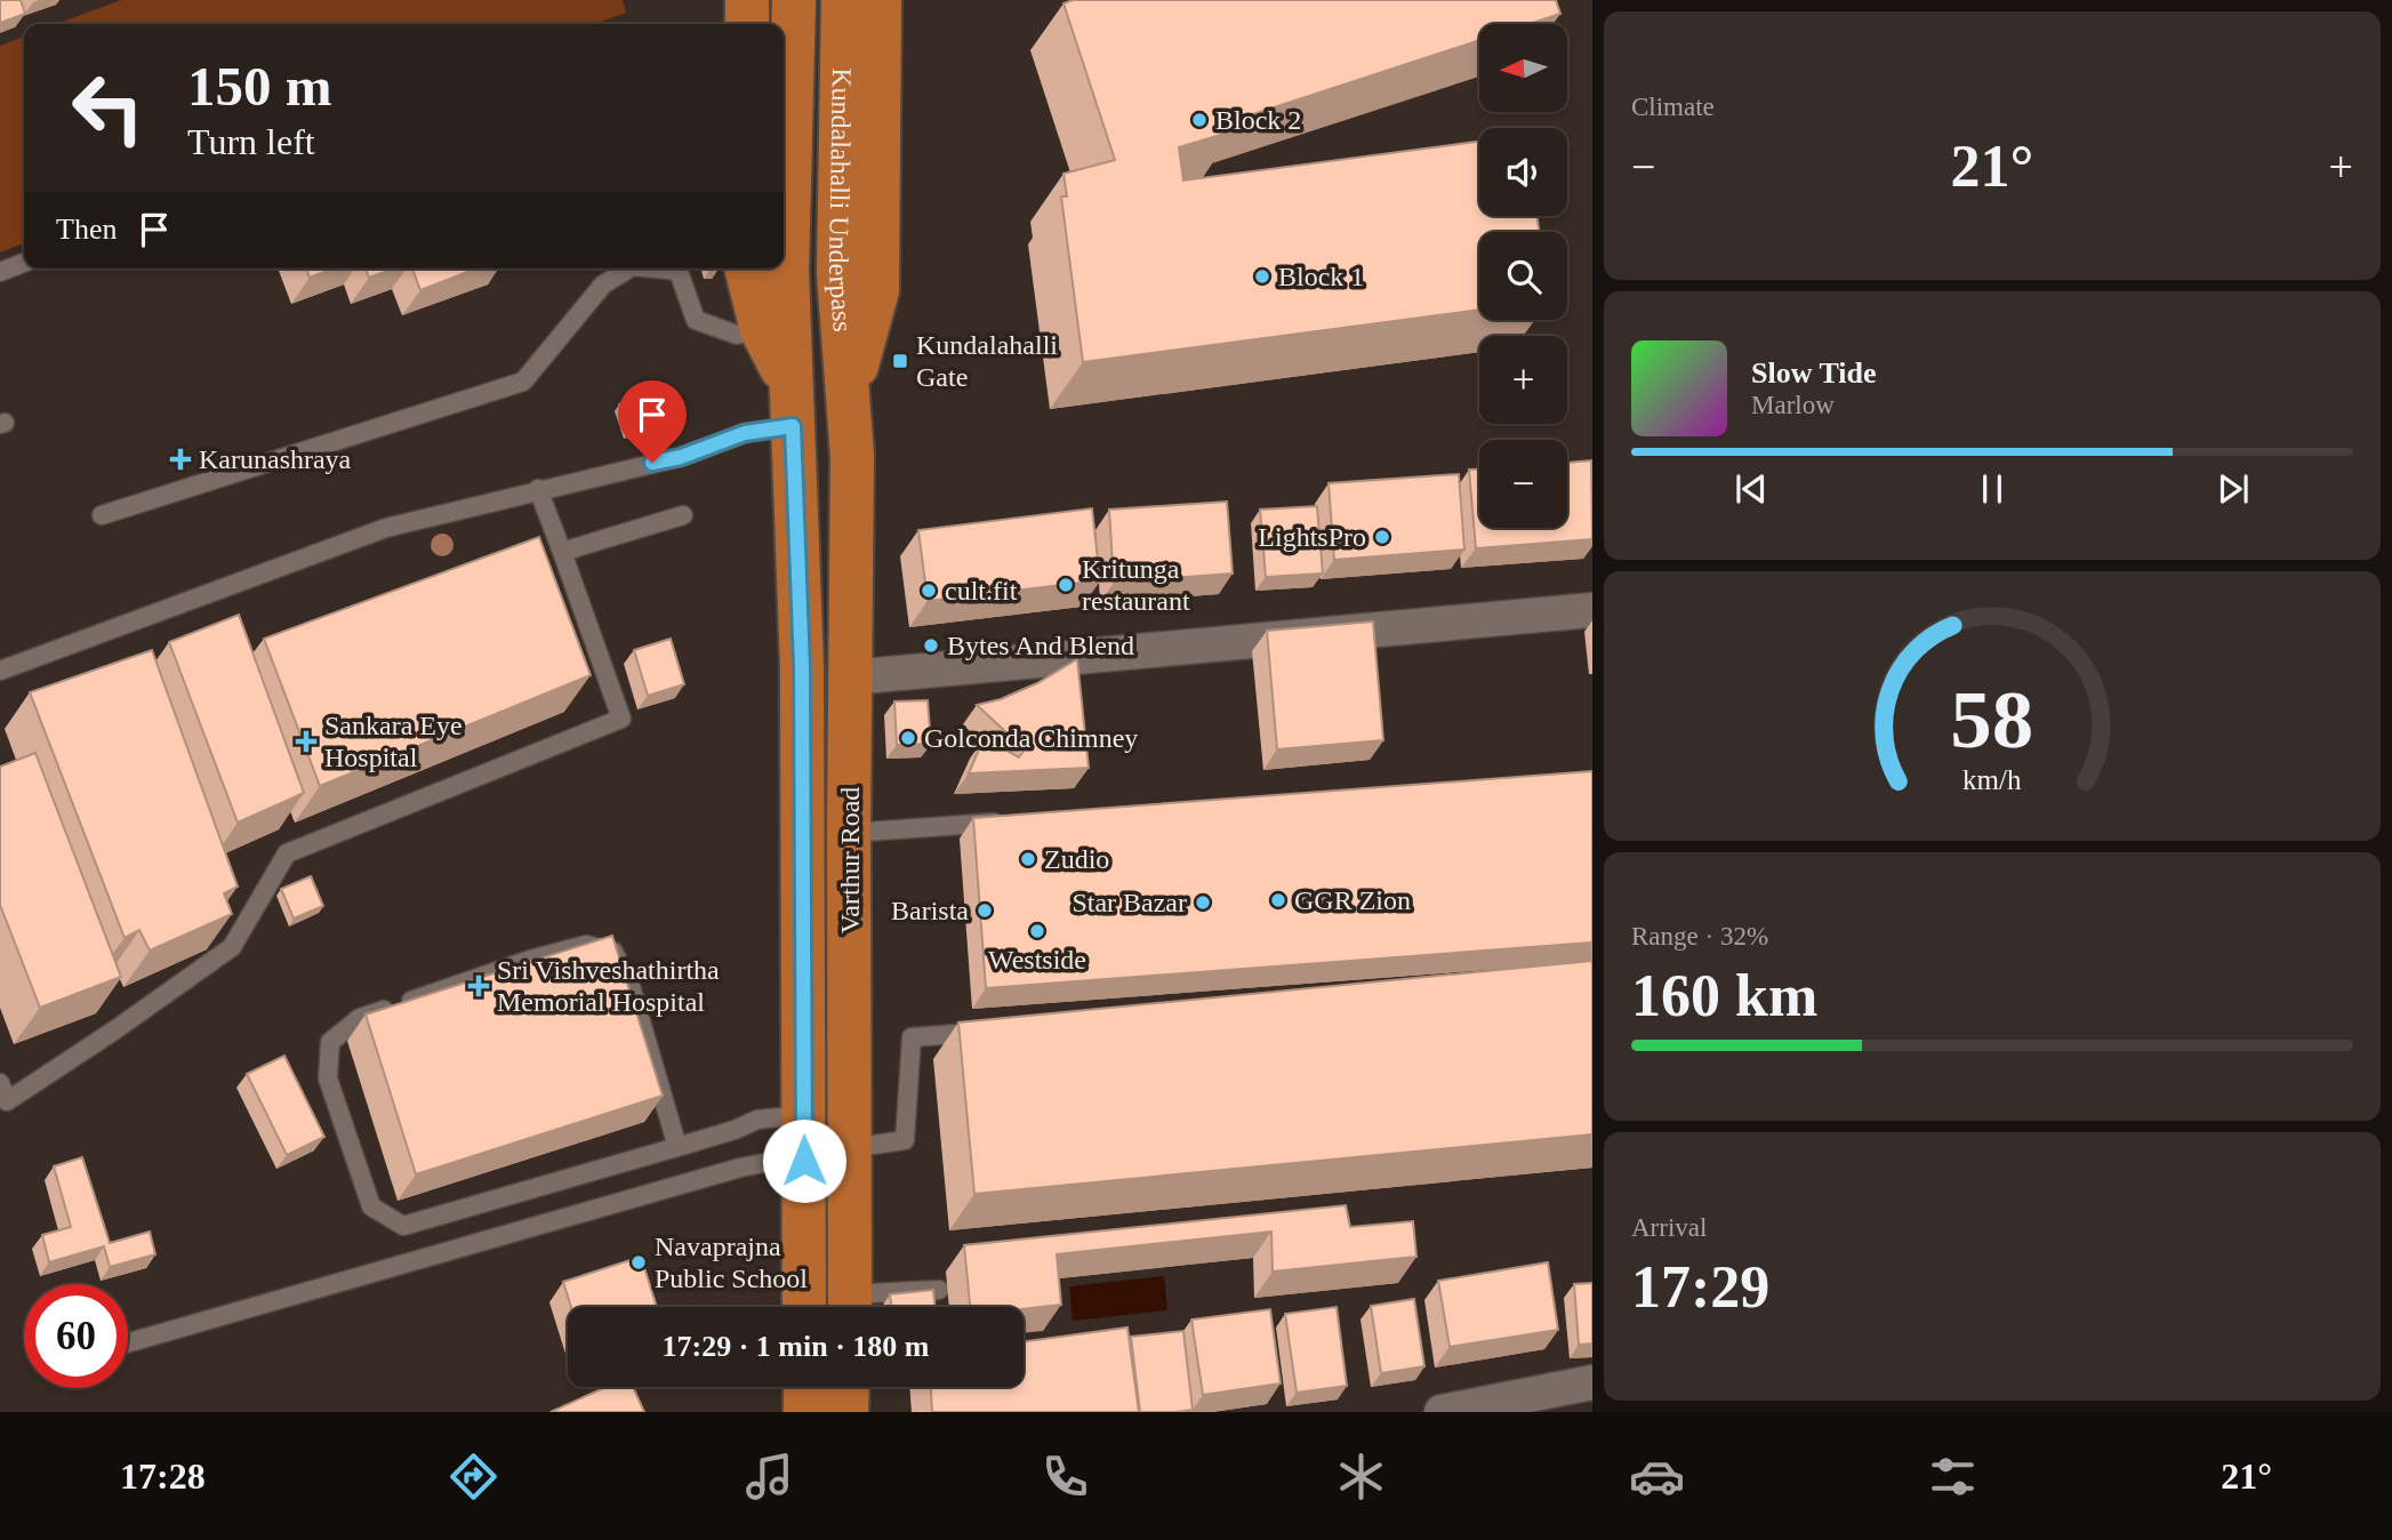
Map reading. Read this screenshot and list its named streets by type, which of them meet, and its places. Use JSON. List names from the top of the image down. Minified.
{"streets":{"main road":["Kundalahalli Underpass","Varthur Road"]},"crossings":[["Kundalahalli Underpass","Varthur Road"]],"places":{"other":["Block 2","Block 1","LightsPro","Kritunga restaurant","cult.fit","Bytes And Blend","Golconda Chimney","Zudio","GGR Zion","Star Bazar","Barista","Westside","Navaprajna Public School"],"transit":["Kundalahalli Gate"],"health":["Karunashraya","Sankara Eye Hospital","Sri Vishveshathirtha Memorial Hospital"]},"north":"left","page":{"tile":["Climate",["Range · 32%","160 km"],["Arrival","17:29"]],"map_buttons":["+","−"],"turn":["150 m","Turn left"],"heat":["−","21°","+"],"then":"Then","song":["Slow Tide","Marlow"],"limit":"60","trip":"17:29 · 1 min · 180 m","tabs":["17:28","21°"],"gauge":["58","km/h"]}}
